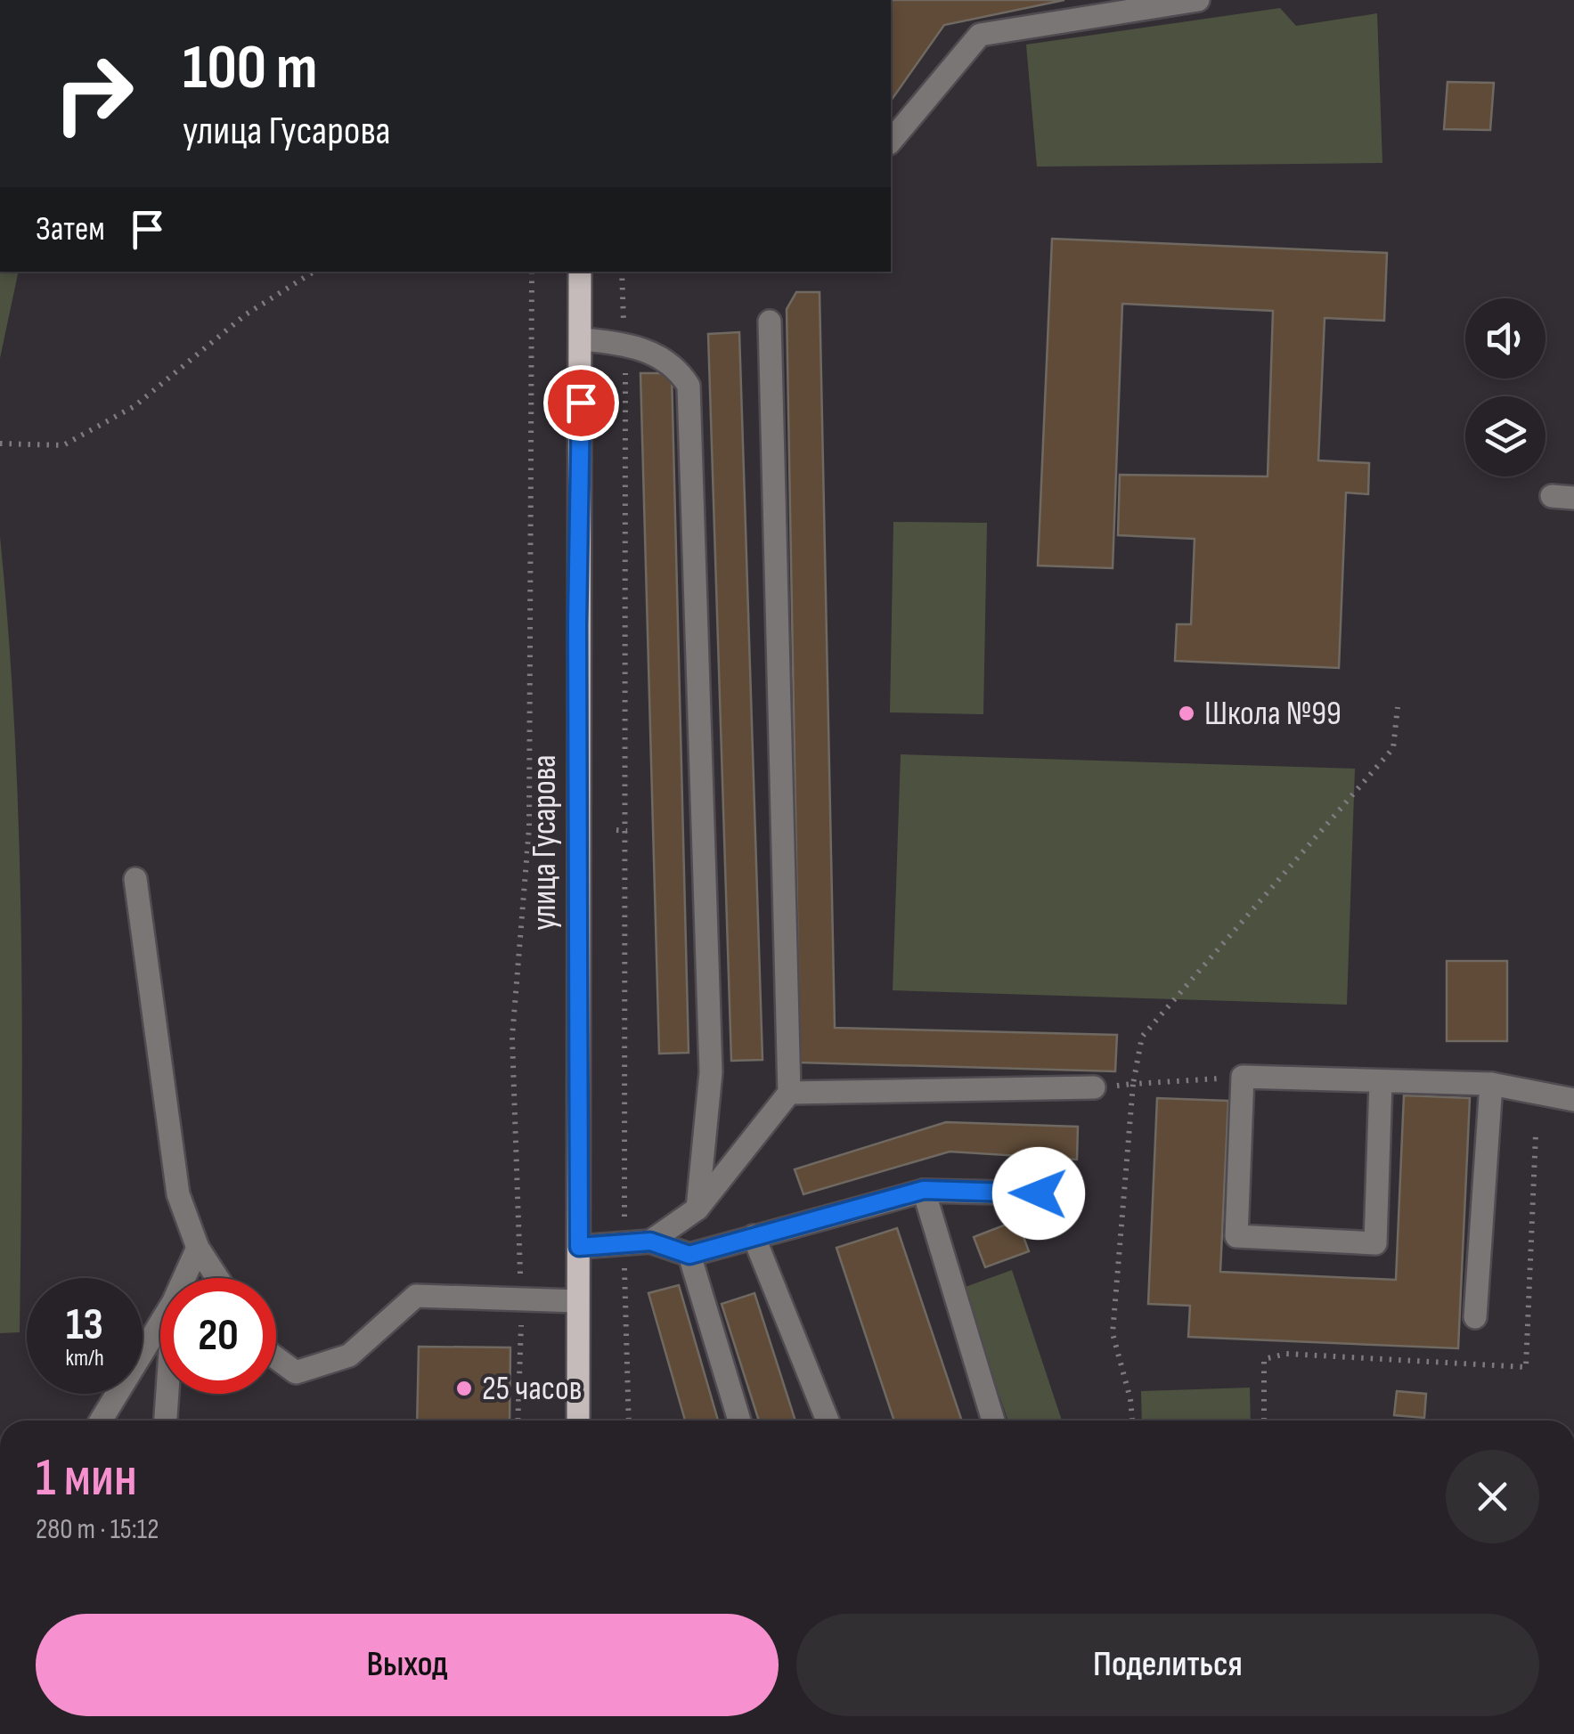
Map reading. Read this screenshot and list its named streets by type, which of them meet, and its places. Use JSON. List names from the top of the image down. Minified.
{"streets":{"main road":["улица Гусарова"]},"places":["Школа №99","25 часов"],"page":{"turn":["100 m","улица Гусарова"],"then":"Затем","speed":"13 km/h","limit":"20","heading":["1 мин","280 m · 15:12"],"buttons":["Выход","Поделиться"]}}
